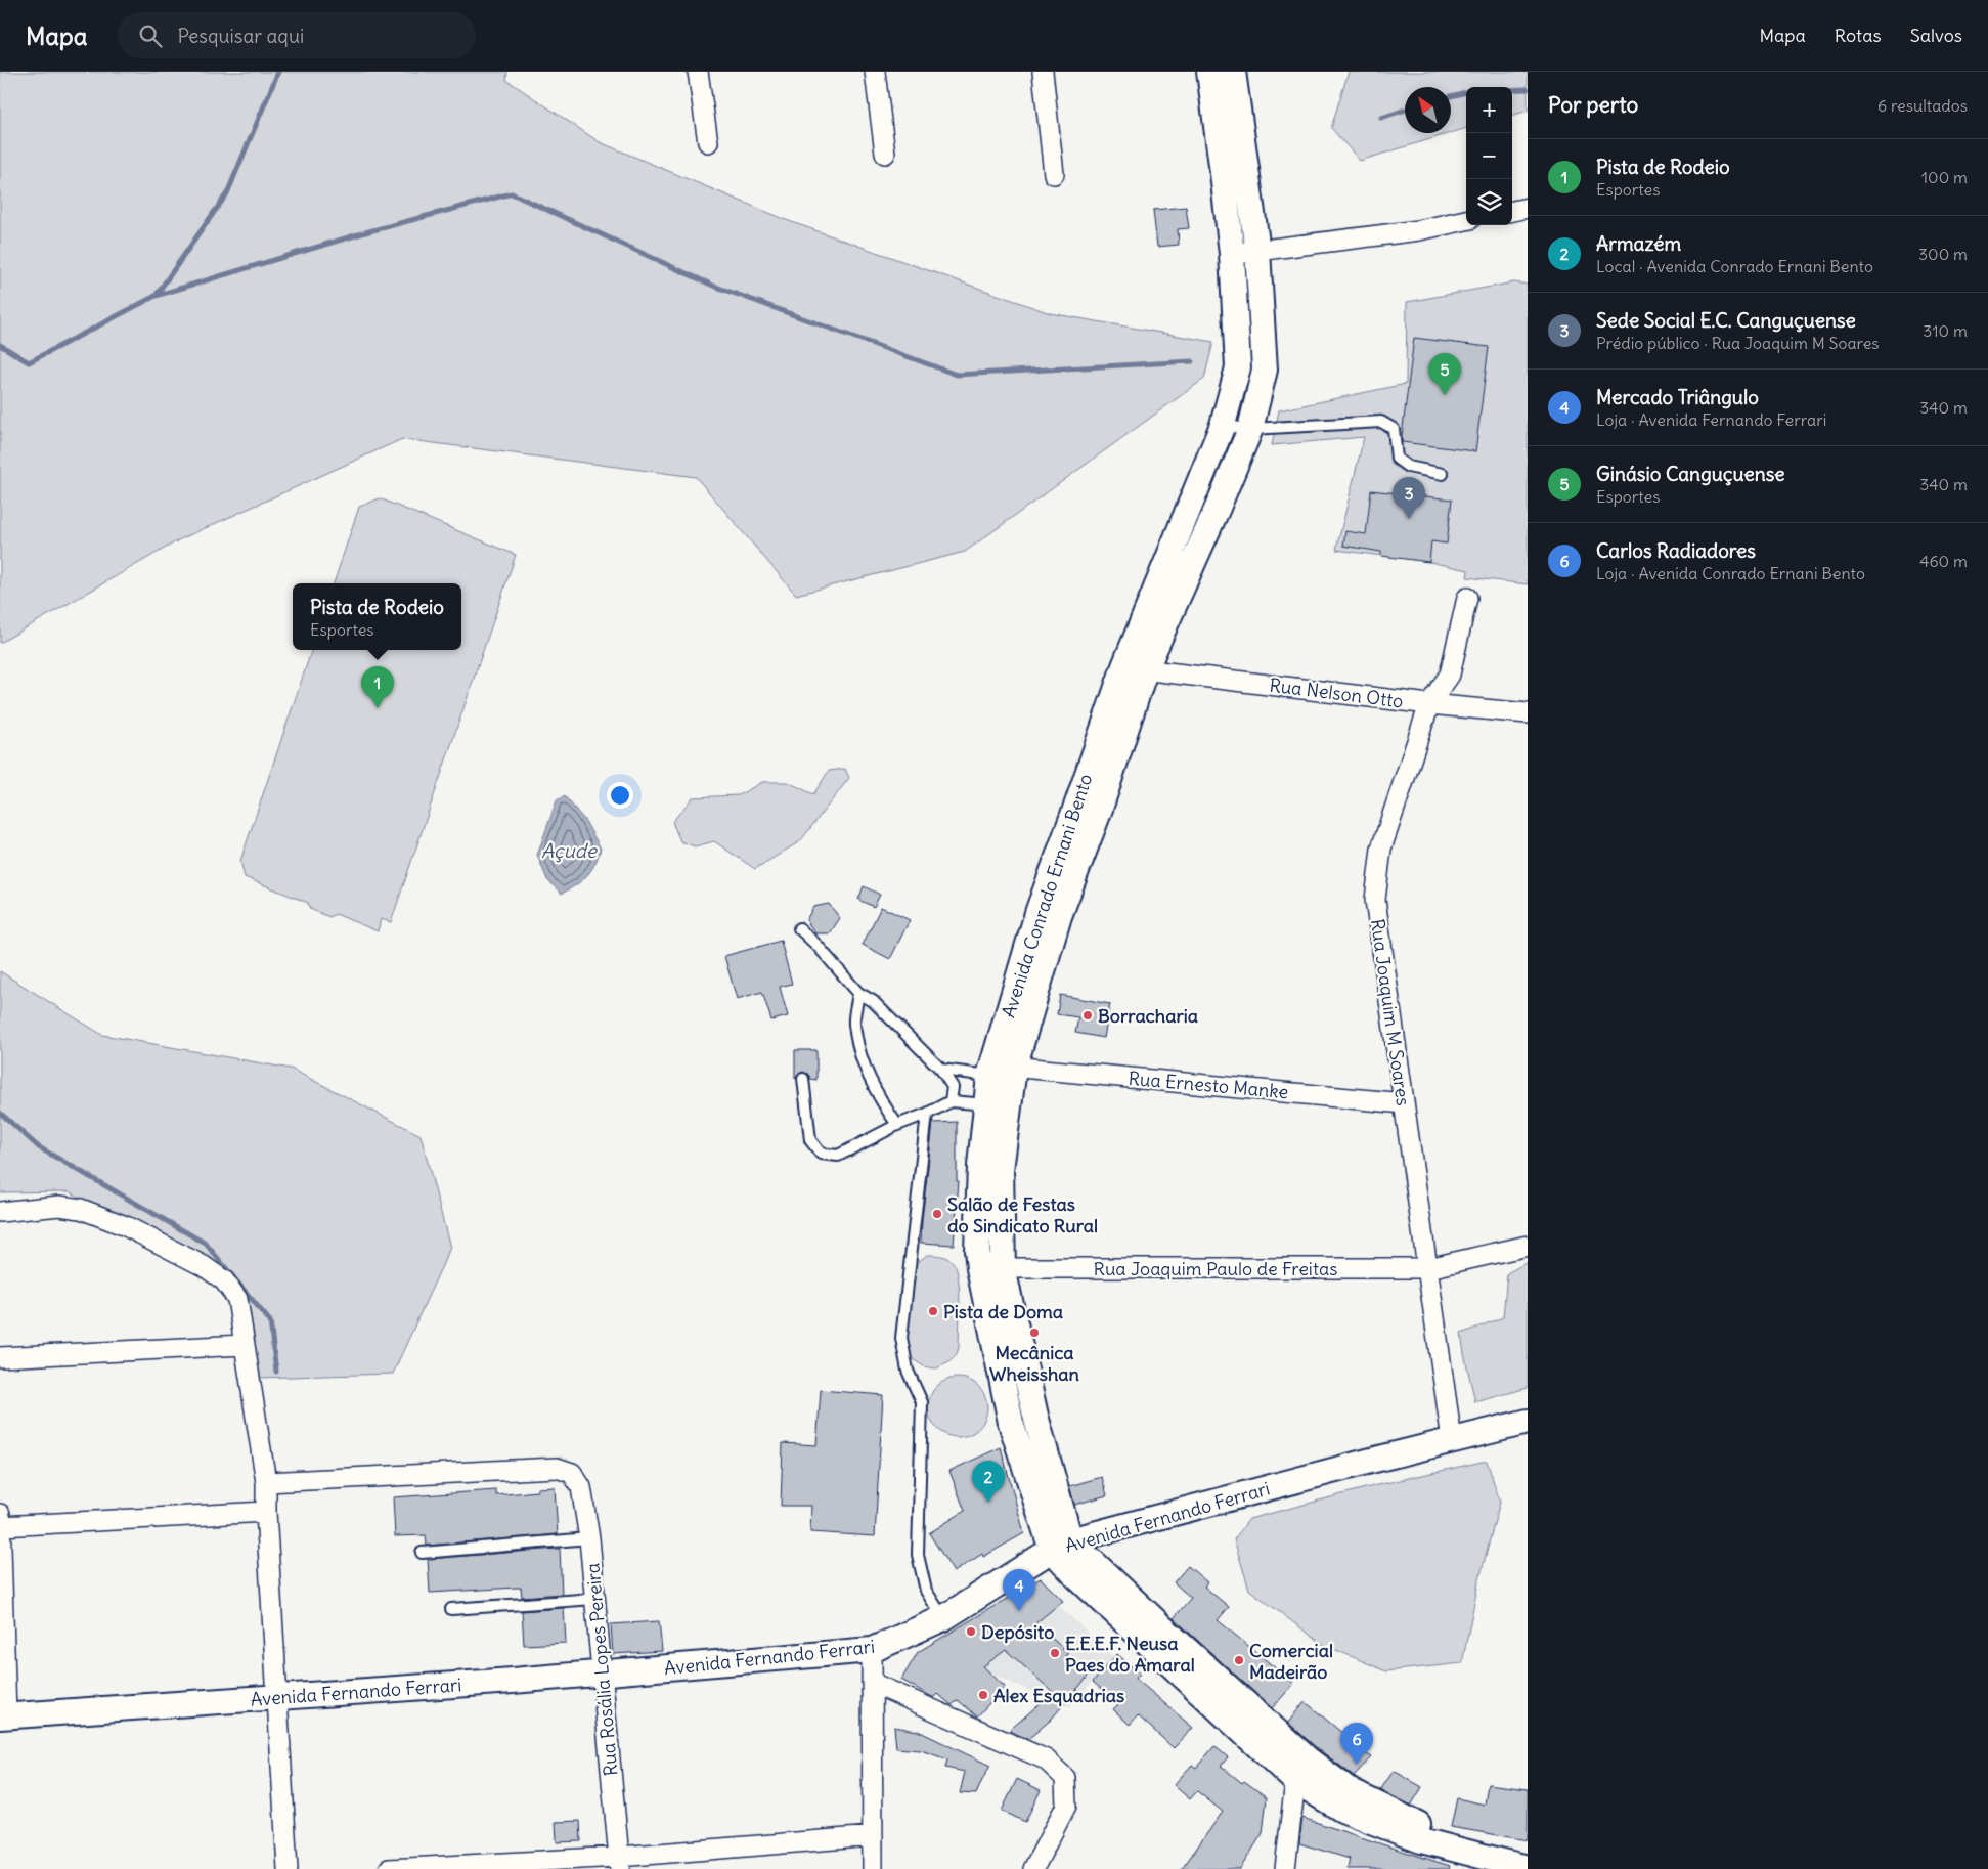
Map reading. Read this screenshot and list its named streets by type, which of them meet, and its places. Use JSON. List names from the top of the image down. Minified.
{"streets":{"street":["Rua Nelson Otto","Avenida Conrado Ernani Bento","Rua Joaquim M Soares","Rua Ernesto Manke","Rua Joaquim Paulo de Freitas","Avenida Fernando Ferrari","Rua Rosália Lopes Pereira"]},"crossings":[["Rua Nelson Otto","Avenida Conrado Ernani Bento"],["Rua Nelson Otto","Rua Joaquim M Soares"],["Avenida Conrado Ernani Bento","Rua Ernesto Manke"],["Avenida Conrado Ernani Bento","Rua Joaquim Paulo de Freitas"],["Avenida Conrado Ernani Bento","Avenida Fernando Ferrari"],["Rua Joaquim M Soares","Rua Ernesto Manke"],["Rua Joaquim M Soares","Rua Joaquim Paulo de Freitas"],["Rua Joaquim M Soares","Avenida Fernando Ferrari"],["Avenida Fernando Ferrari","Rua Rosália Lopes Pereira"]],"water":["Açude"],"places":["Borracharia","Salão de Festas do Sindicato Rural","Pista de Doma","Mecânica Wheisshan","Depósito","E.E.E.F. Neusa Paes do Amaral","Comercial Madeirão","Alex Esquadrias"],"north":"top left","page":{"header":"Mapa","search":"Pesquisar aqui","nav":["Mapa","Rotas","Salvos"],"heading":["Por perto","6 resultados"],"map_buttons":["+","−"],"list":[{"mark":"1","name":"Pista de Rodeio","note":"Esportes","value":"100 m"},{"mark":"2","name":"Armazém","note":"Local · Avenida Conrado Ernani Bento","value":"300 m"},{"mark":"3","name":"Sede Social E.C. Canguçuense","note":"Prédio público · Rua Joaquim M Soares","value":"310 m"},{"mark":"4","name":"Mercado Triângulo","note":"Loja · Avenida Fernando Ferrari","value":"340 m"},{"mark":"5","name":"Ginásio Canguçuense","note":"Esportes","value":"340 m"},{"mark":"6","name":"Carlos Radiadores","note":"Loja · Avenida Conrado Ernani Bento","value":"460 m"}],"pins":["5","3","1","2","4","6"],"popup":["Pista de Rodeio","Esportes"]}}
